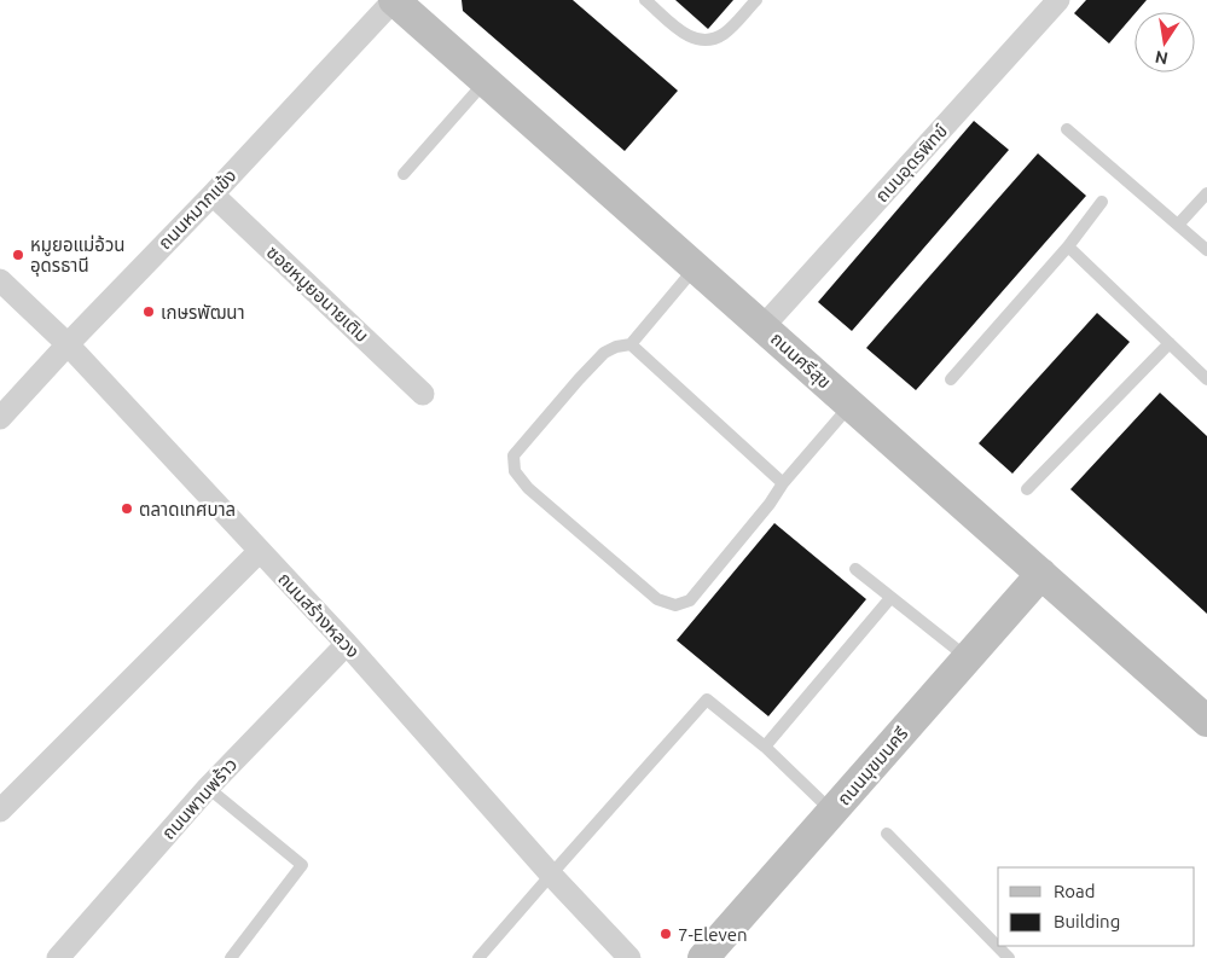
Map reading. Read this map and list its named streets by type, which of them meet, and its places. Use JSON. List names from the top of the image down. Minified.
{"streets":{"main road":["ถนนศรีสุข","ถนนมุขมนครี"],"street":["ถนนอุดรพิทข์","ถนนหมากแข้ง","ซอยหมูยอนายเติม","ถนนสร้างหลวง","ถนนพานพร้าว"]},"crossings":[["ถนนอุดรพิทข์","ถนนศรีสุข"],["ถนนหมากแข้ง","ซอยหมูยอนายเติม"],["ถนนหมากแข้ง","ถนนศรีสุข"],["ถนนหมากแข้ง","ถนนสร้างหลวง"],["ถนนศรีสุข","ถนนมุขมนครี"],["ถนนสร้างหลวง","ถนนพานพร้าว"]],"places":["หมูยอแม่อ้วน อุดรธานี","เกษรพัฒนา","ตลาดเทศบาล","7-Eleven"],"legend":["Road","Building"],"north":"bottom"}
